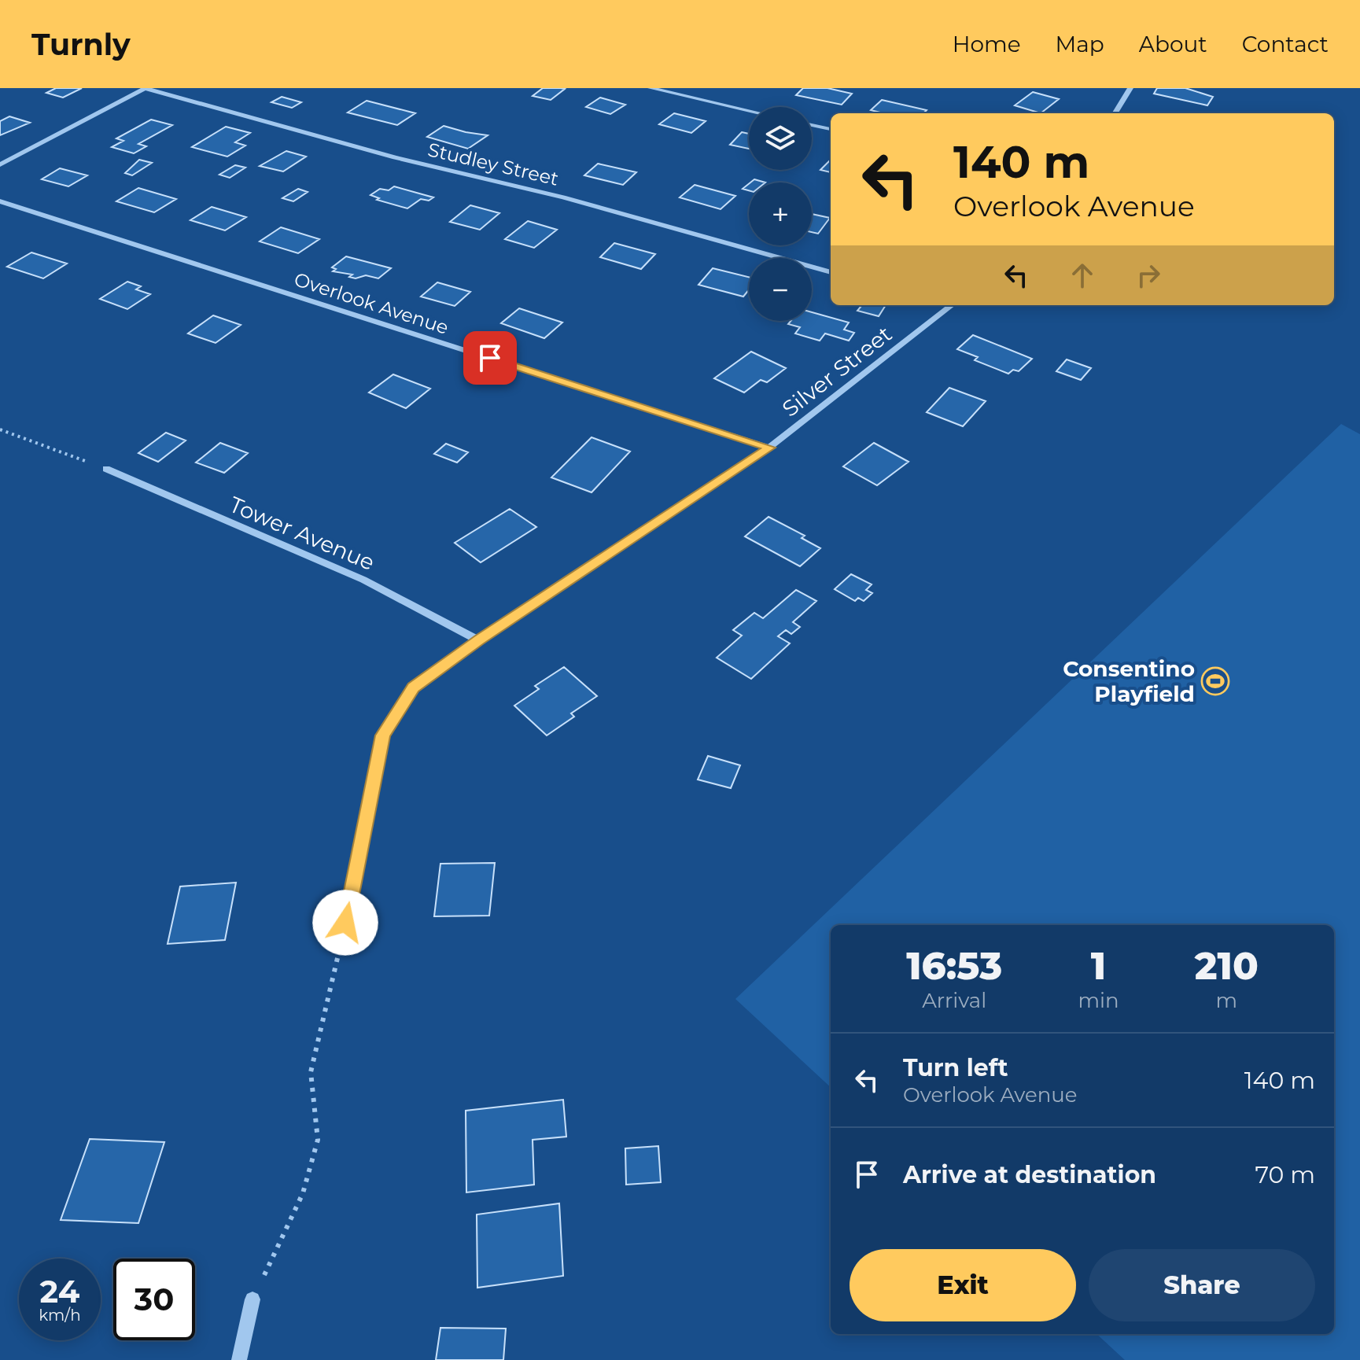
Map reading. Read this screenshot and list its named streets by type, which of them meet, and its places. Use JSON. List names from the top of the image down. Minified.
{"streets":{"street":["Studley Street","Overlook Avenue","Silver Street","Tower Avenue"]},"crossings":[["Overlook Avenue","Silver Street"],["Silver Street","Tower Avenue"]],"places":{"sports":["Consentino Playfield"]},"page":{"header":"Turnly","nav":["Home","Map","About","Contact"],"map_buttons":["+","−"],"turn":["140 m","Overlook Avenue"],"eta":["16:53","Arrival","1","min","210","m"],"list":[{"name":"Turn left","note":"Overlook Avenue","value":"140 m"},{"name":"Arrive at destination","value":"70 m"}],"buttons":["Exit","Share"],"speed":"24 km/h","limit":"30"}}
